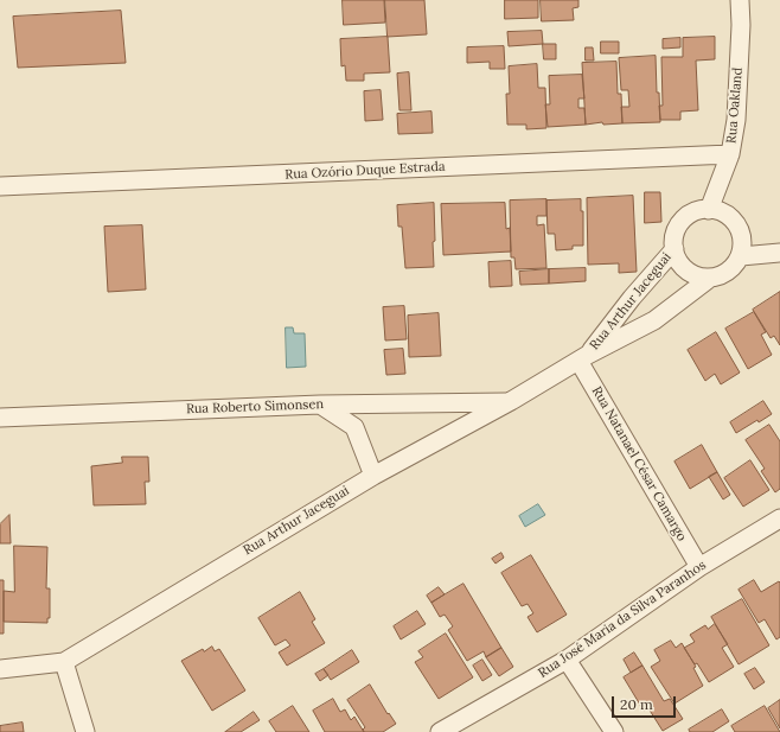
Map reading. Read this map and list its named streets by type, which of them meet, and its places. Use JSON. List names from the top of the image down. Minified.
{"streets":{"street":["Rua Oakland","Rua Ozório Duque Estrada","Rua Arthur Jaceguai","Rua Roberto Simonsen","Rua Natanael César Camargo","Rua José Maria da Silva Paranhos"]},"crossings":[["Rua Oakland","Rua Ozório Duque Estrada"],["Rua Oakland","Rua Arthur Jaceguai"],["Rua Arthur Jaceguai","Rua Roberto Simonsen"],["Rua Arthur Jaceguai","Rua Natanael César Camargo"],["Rua Natanael César Camargo","Rua José Maria da Silva Paranhos"]],"scale_bar":"20 m"}
